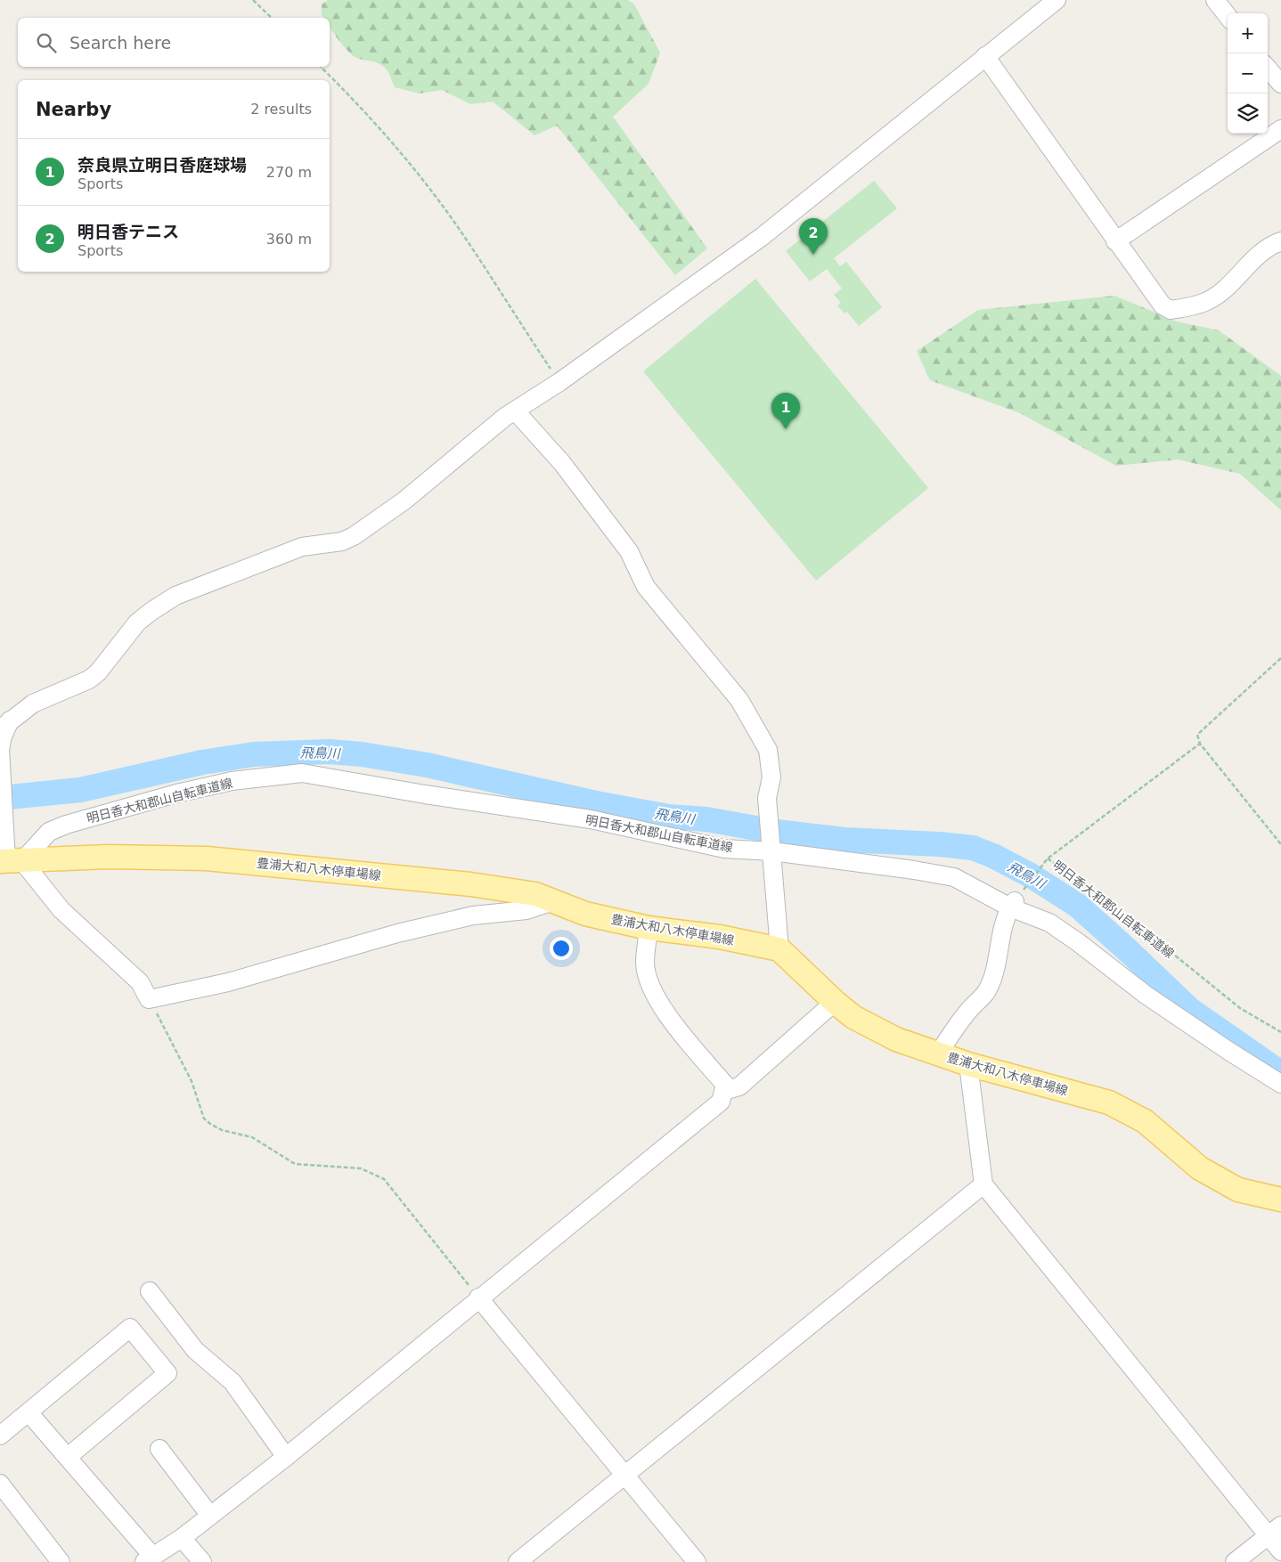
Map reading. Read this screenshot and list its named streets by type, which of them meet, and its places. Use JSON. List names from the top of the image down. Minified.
{"streets":{"main road":["豊浦大和八木停車場線"],"street":["明日香大和郡山自転車道線"]},"crossings":[["明日香大和郡山自転車道線","豊浦大和八木停車場線"]],"water":["飛鳥川"],"page":{"map_buttons":["+","−"],"search":"Search here","heading":["Nearby","2 results"],"list":[{"mark":"1","name":"奈良県立明日香庭球場","note":"Sports","value":"270 m"},{"mark":"2","name":"明日香テニス","note":"Sports","value":"360 m"}],"pins":["2","1"]}}
